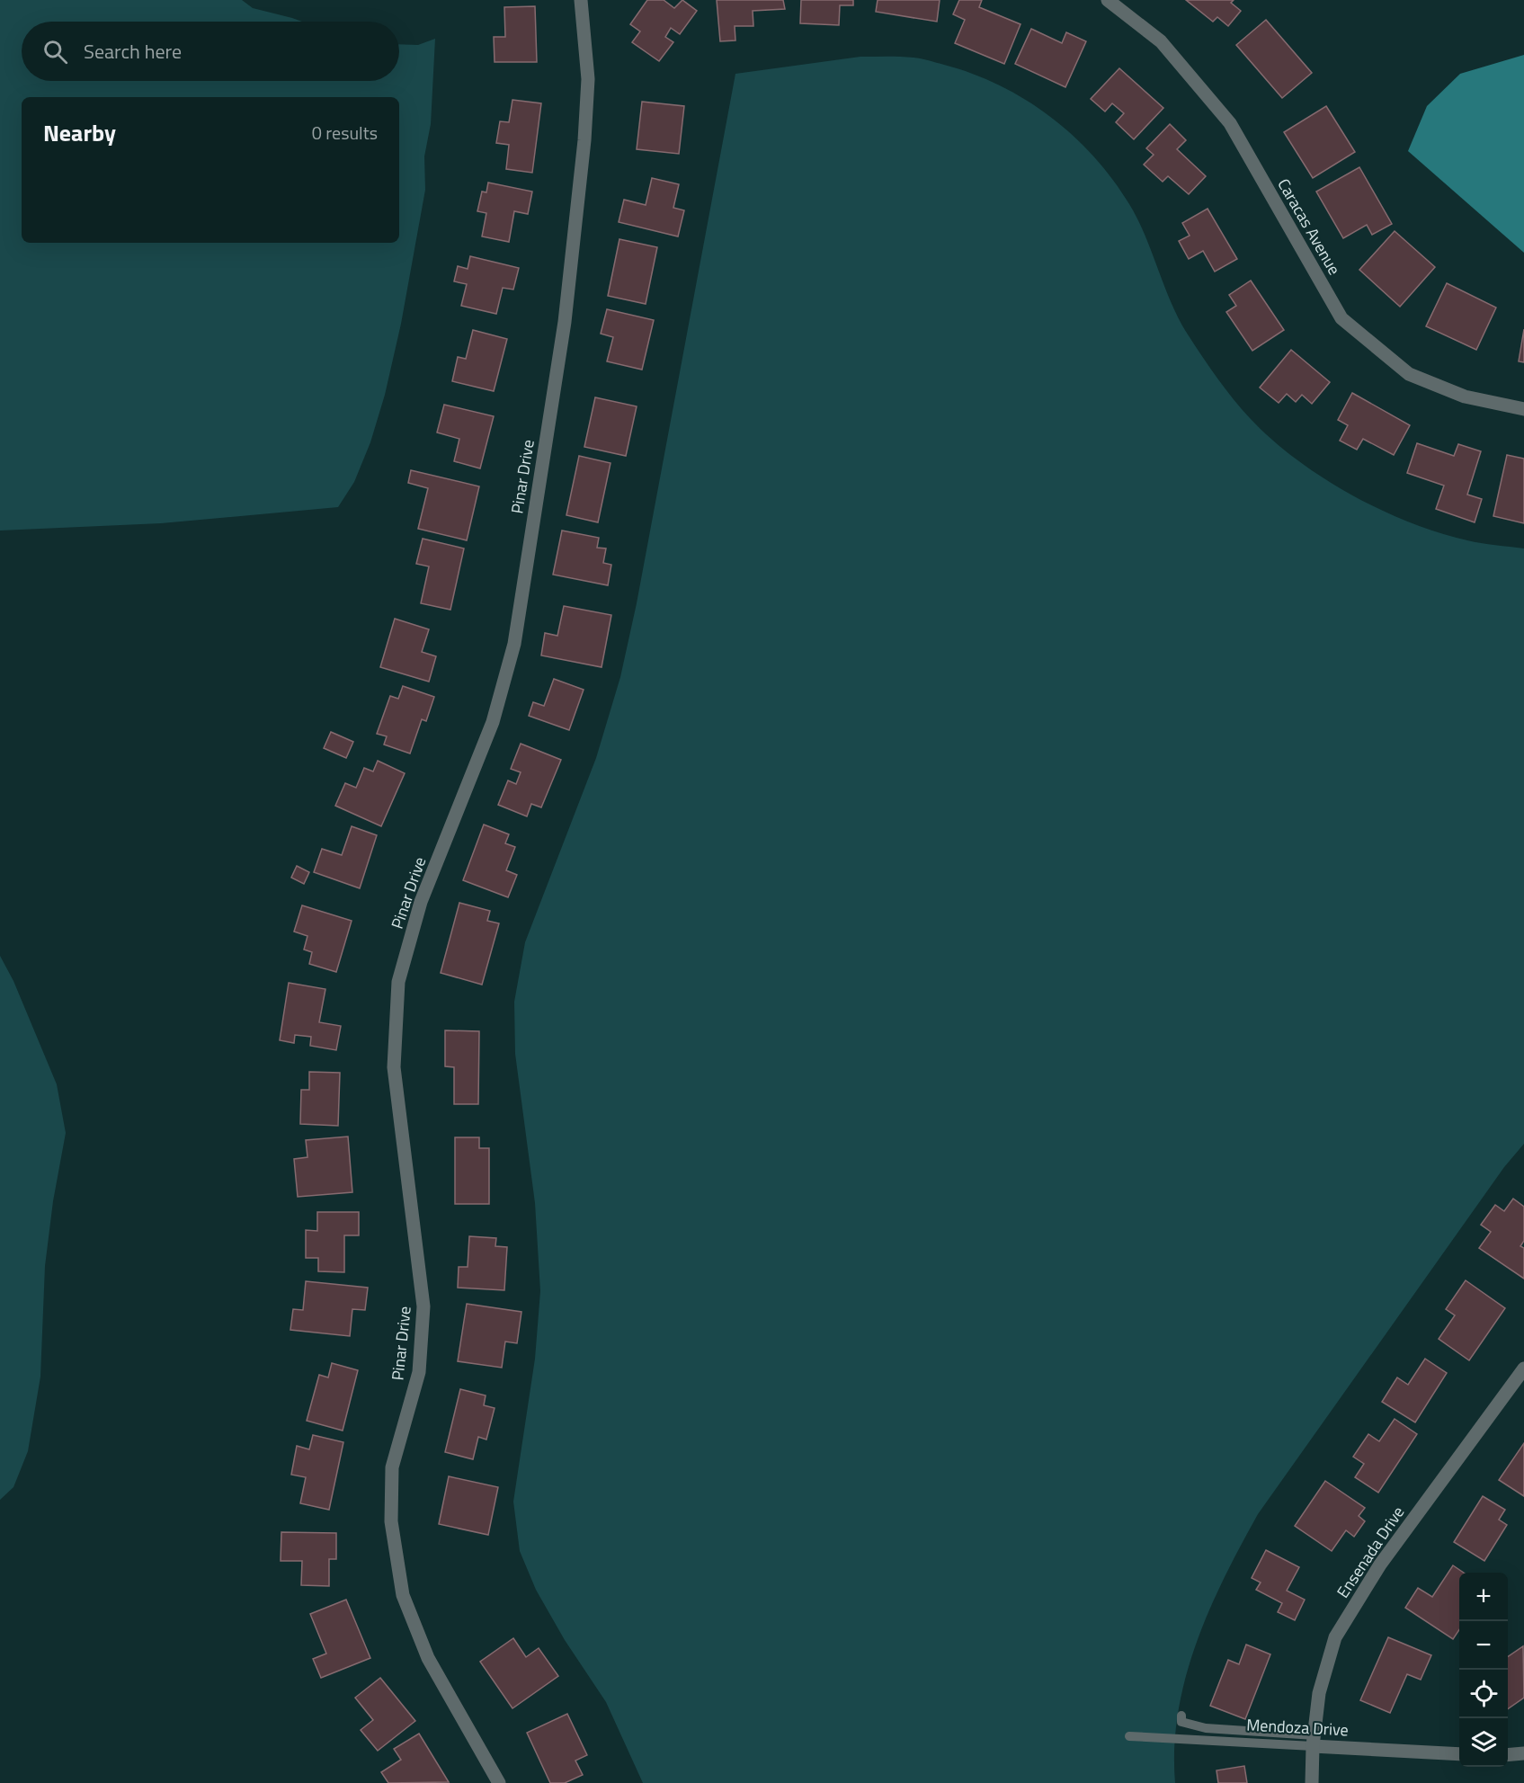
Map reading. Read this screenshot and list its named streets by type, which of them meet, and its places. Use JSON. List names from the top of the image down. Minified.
{"streets":{"street":["Caracas Avenue","Pinar Drive","Ensenada Drive","Mendoza Drive"]},"crossings":[["Ensenada Drive","Mendoza Drive"]],"page":{"search":"Search here","heading":["Nearby","0 results"],"map_buttons":["+","−"]}}
